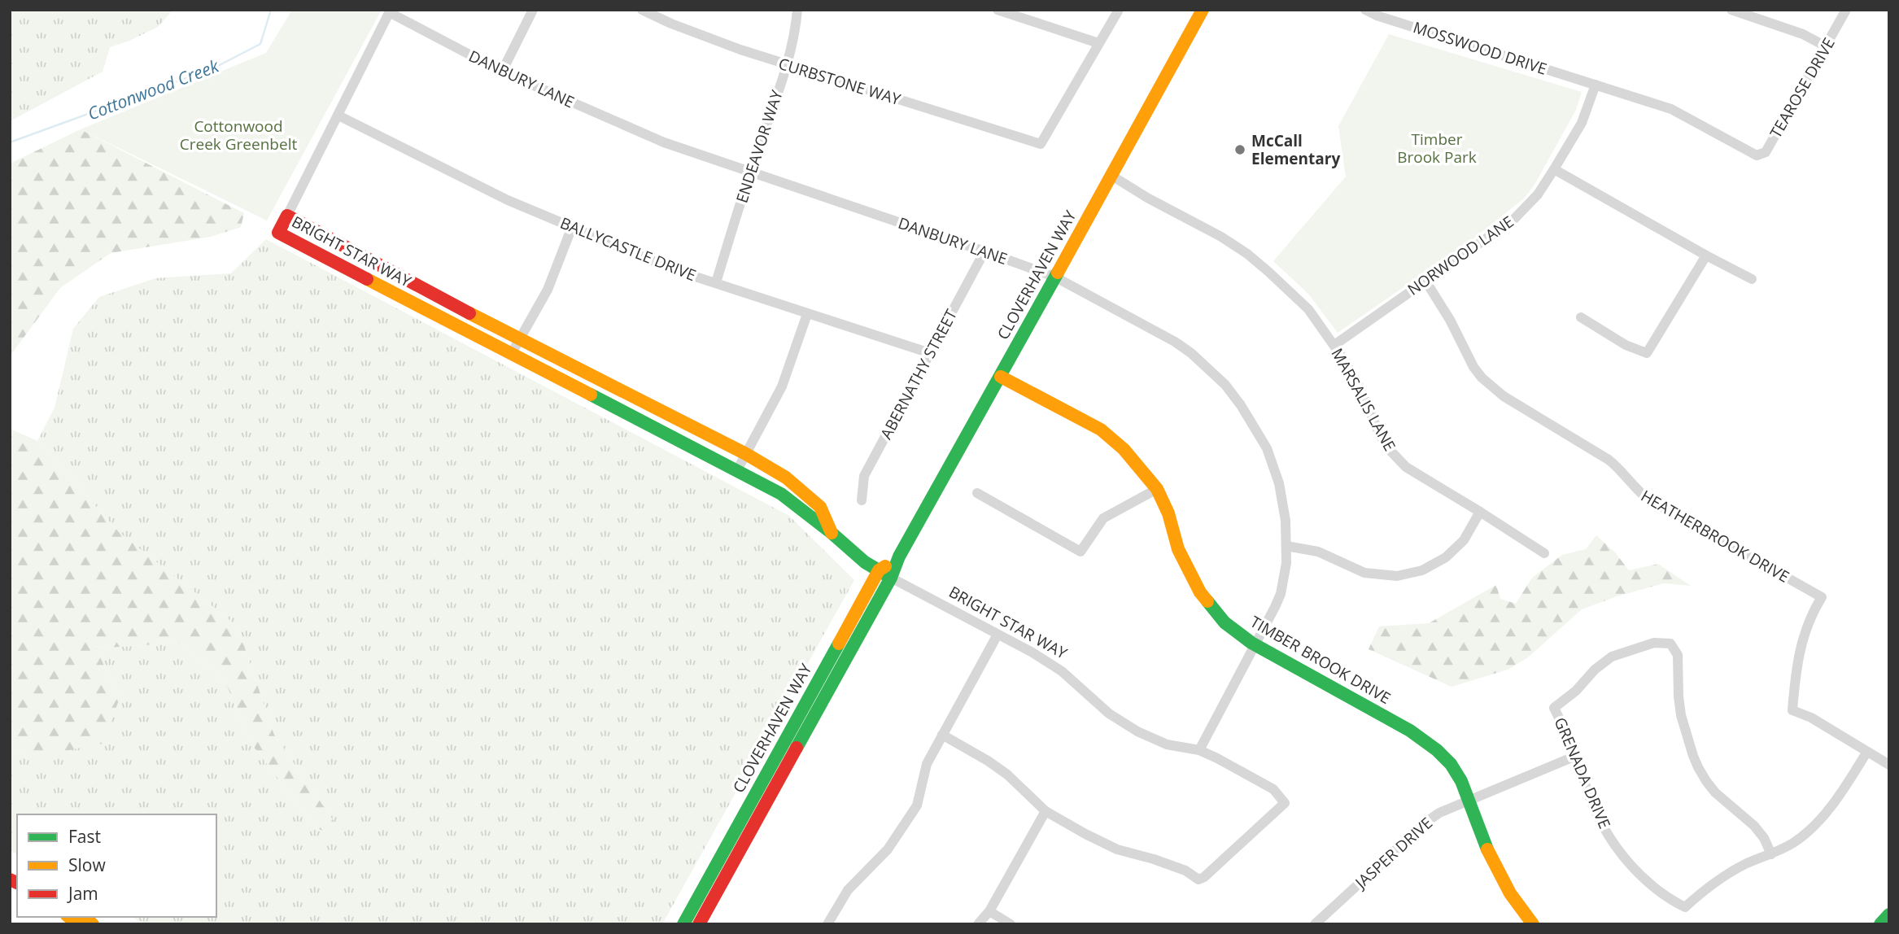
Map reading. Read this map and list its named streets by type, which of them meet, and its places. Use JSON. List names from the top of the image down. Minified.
{"streets":{"street":["MOSSWOOD DRIVE","DANBURY LANE","CURBSTONE WAY","TEAROSE DRIVE","ENDEAVOR WAY","BALLYCASTLE DRIVE","BRIGHT STAR WAY","NORWOOD LANE","CLOVERHAVEN WAY","ABERNATHY STREET","MARSALIS LANE","HEATHERBROOK DRIVE","TIMBER BROOK DRIVE","GRENADA DRIVE","JASPER DRIVE"]},"crossings":[["MOSSWOOD DRIVE","TEAROSE DRIVE"],["MOSSWOOD DRIVE","NORWOOD LANE"],["DANBURY LANE","ENDEAVOR WAY"],["DANBURY LANE","BRIGHT STAR WAY"],["DANBURY LANE","CLOVERHAVEN WAY"],["DANBURY LANE","ABERNATHY STREET"],["DANBURY LANE","TIMBER BROOK DRIVE"],["CURBSTONE WAY","ENDEAVOR WAY"],["TEAROSE DRIVE","NORWOOD LANE"],["ENDEAVOR WAY","BALLYCASTLE DRIVE"],["BALLYCASTLE DRIVE","ABERNATHY STREET"],["BRIGHT STAR WAY","CLOVERHAVEN WAY"],["NORWOOD LANE","MARSALIS LANE"],["NORWOOD LANE","HEATHERBROOK DRIVE"],["CLOVERHAVEN WAY","MARSALIS LANE"],["CLOVERHAVEN WAY","TIMBER BROOK DRIVE"],["TIMBER BROOK DRIVE","JASPER DRIVE"],["GRENADA DRIVE","JASPER DRIVE"]],"water":["Cottonwood Creek"],"parks":["Cottonwood Creek Greenbelt","Timber Brook Park"],"places":["McCall Elementary"],"legend":["Fast","Slow","Jam"]}
